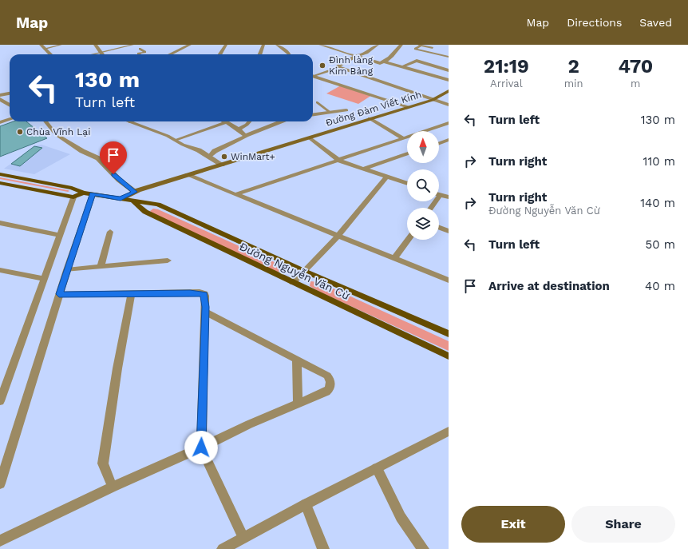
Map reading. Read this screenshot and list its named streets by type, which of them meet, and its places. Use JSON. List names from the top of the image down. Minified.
{"streets":{"main road":["Đường Đàm Viết Kính","Đường Nguyễn Văn Cừ"]},"crossings":[["Đường Đàm Viết Kính","Đường Nguyễn Văn Cừ"]],"places":["Đình làng Kim Bảng","Chùa Vĩnh Lại","WinMart+"],"north":"top","page":{"header":"Map","nav":["Map","Directions","Saved"],"eta":["21:19","Arrival","2","min","470","m"],"turn":["130 m","Turn left"],"list":[{"name":"Turn left","value":"130 m"},{"name":"Turn right","value":"110 m"},{"name":"Turn right","note":"Đường Nguyễn Văn Cừ","value":"140 m"},{"name":"Turn left","value":"50 m"},{"name":"Arrive at destination","value":"40 m"}],"buttons":["Exit","Share"]}}
